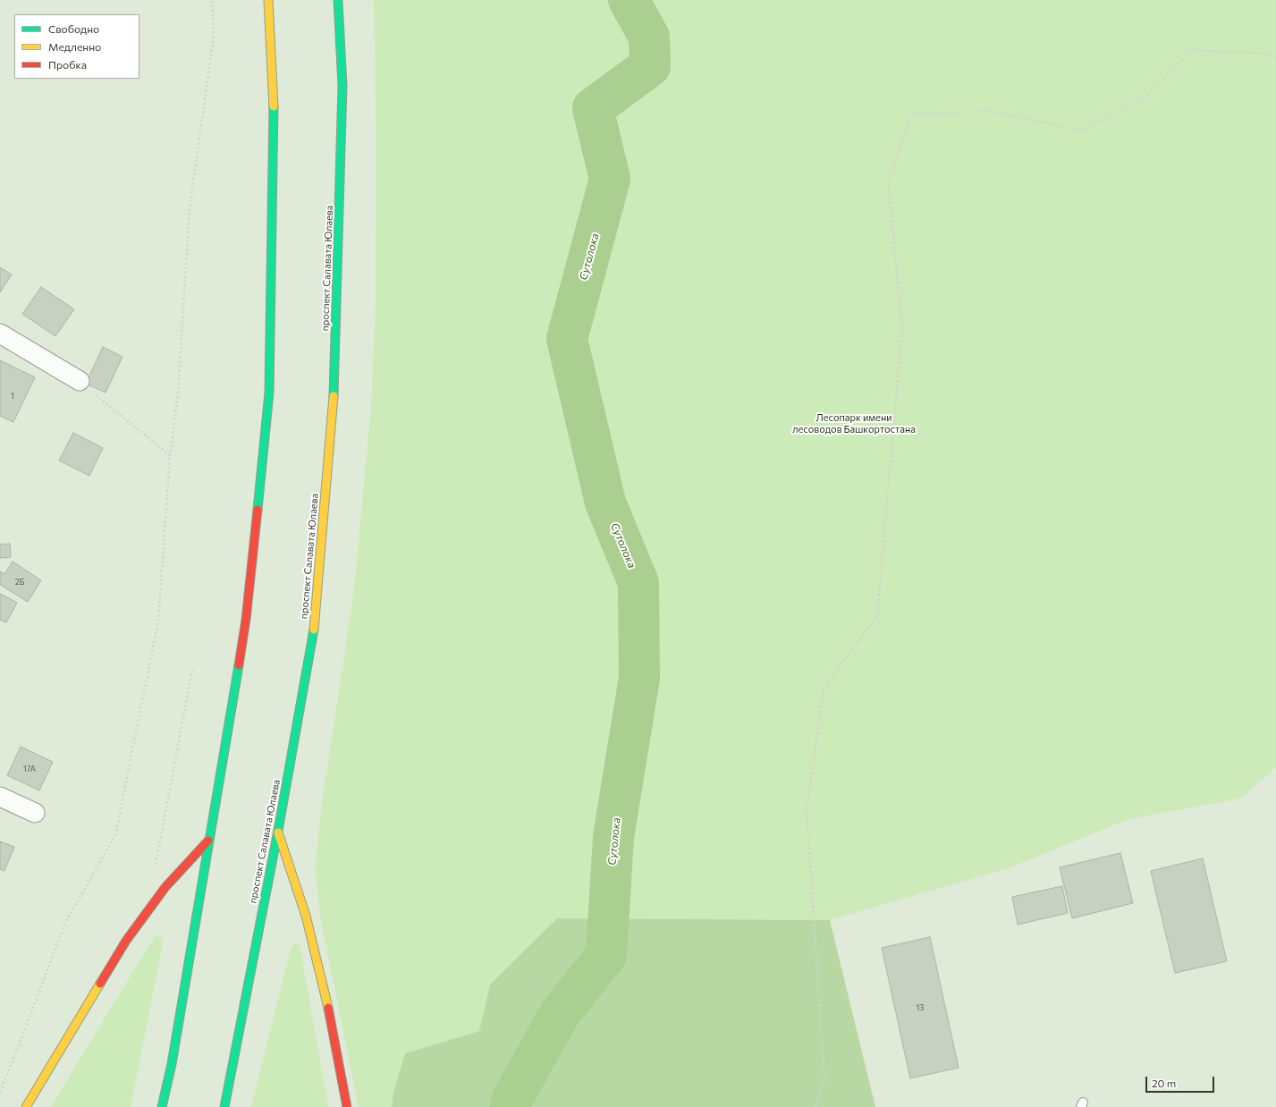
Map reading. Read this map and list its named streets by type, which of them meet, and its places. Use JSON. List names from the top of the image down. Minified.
{"streets":{"main road":["проспект Салавата Юлаева"]},"water":["Сутолока"],"parks":["Лесопарк имени лесоводов Башкортостана"],"house_numbers":["1","2Б","17А","13"],"legend":["Свободно","Медленно","Пробка"],"scale_bar":"20 m"}
